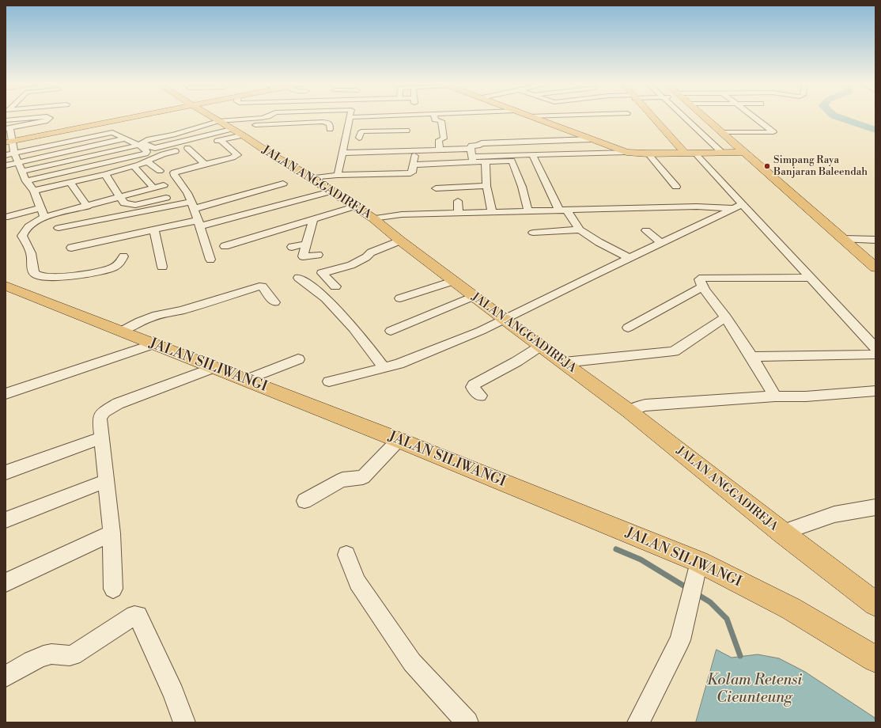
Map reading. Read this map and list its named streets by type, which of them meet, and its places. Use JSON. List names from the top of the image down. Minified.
{"streets":{"main road":["JALAN ANGGADIREJA","JALAN SILIWANGI"]},"water":["Kolam Retensi Cieunteung"],"places":["Simpang Raya Banjaran Baleendah"]}
